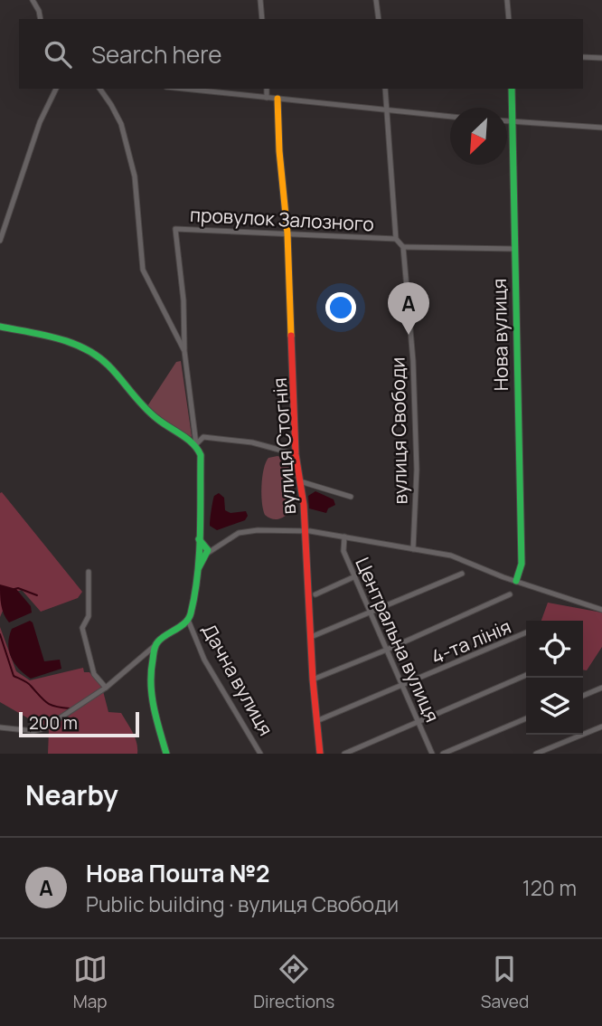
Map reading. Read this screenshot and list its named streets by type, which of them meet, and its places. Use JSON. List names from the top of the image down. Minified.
{"streets":{"street":["провулок Залозного","Нова вулиця","вулиця Свободи","вулиця Стогнія","Центральна вулиця","4-та лінія","Дачна вулиця"]},"crossings":[["провулок Залозного","вулиця Стогнія"],["вулиця Стогнія","4-та лінія"],["Центральна вулиця","4-та лінія"]],"scale_bar":"200 m","north":"bottom left","page":{"search":"Search here","pins":"A","scale":"200 m","heading":"Nearby","list":[{"mark":"A","name":"Нова Пошта №2","note":"Public building · вулиця Свободи","value":"120 m"}],"nav":["Map","Directions","Saved"]}}
